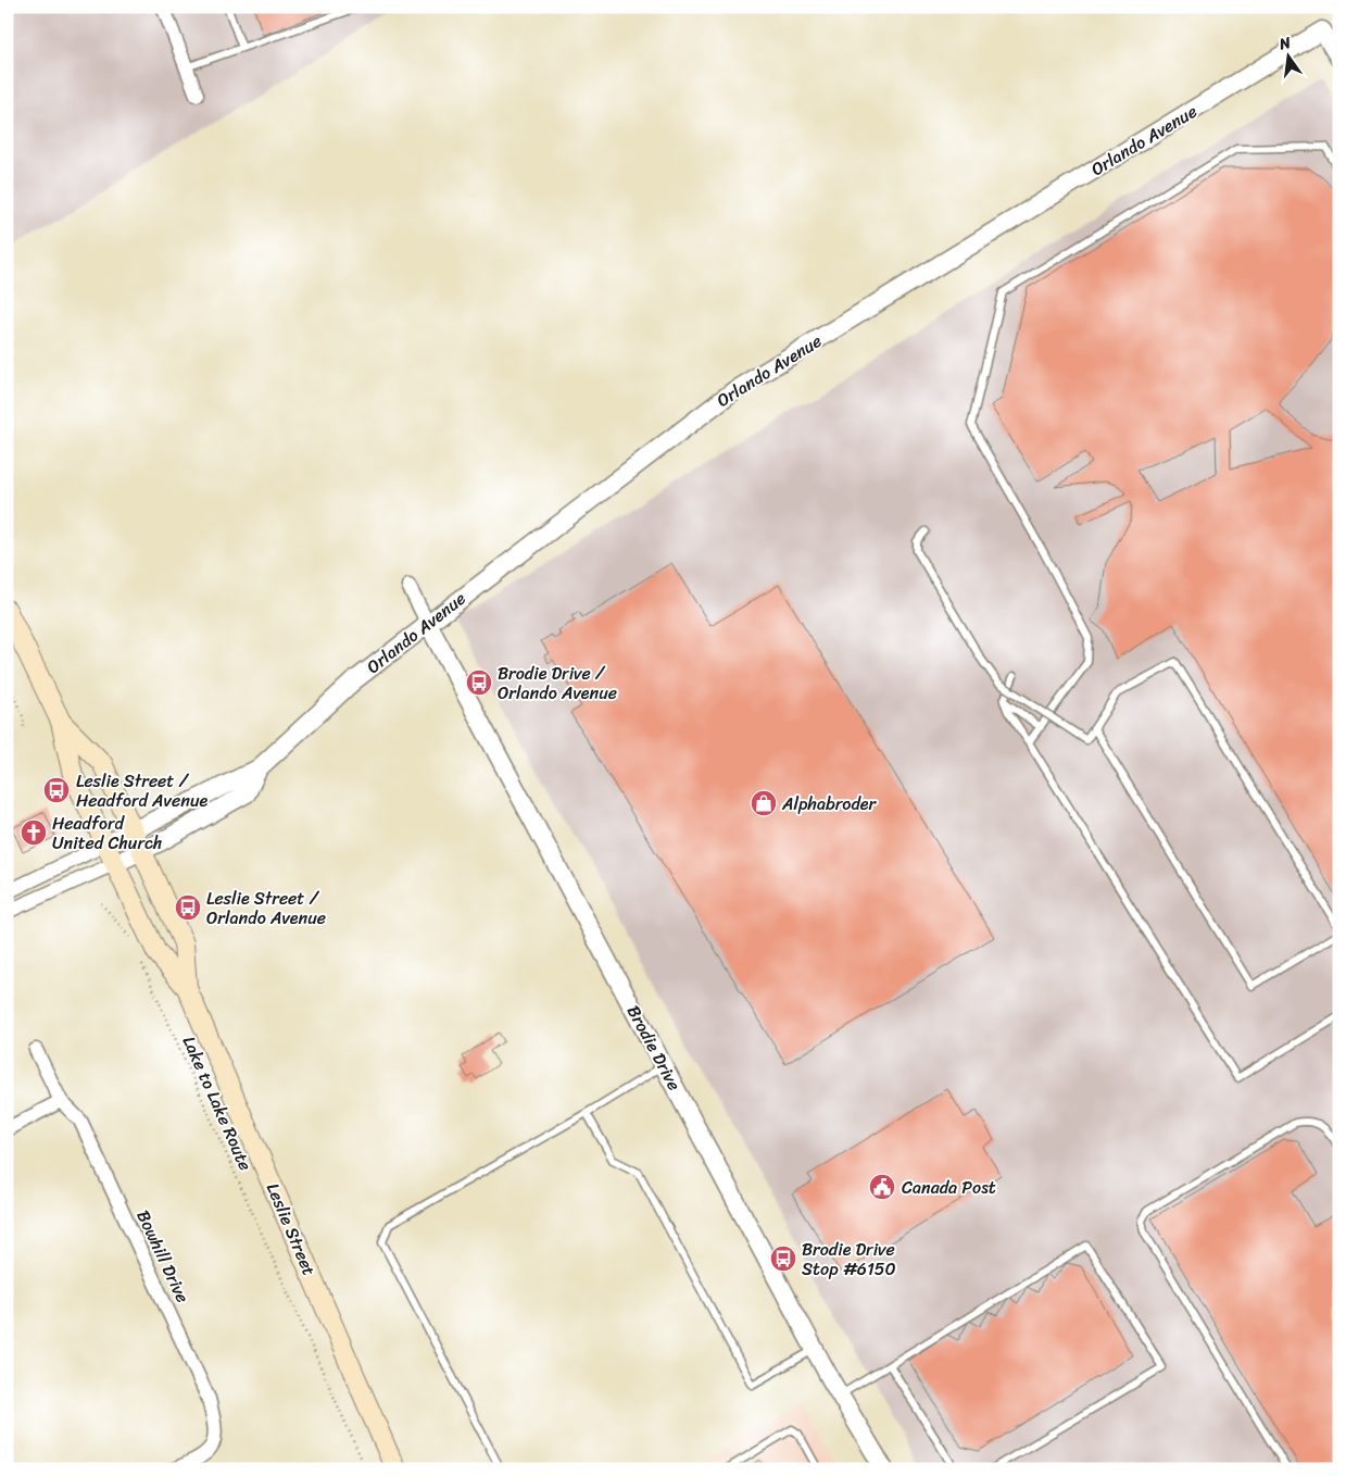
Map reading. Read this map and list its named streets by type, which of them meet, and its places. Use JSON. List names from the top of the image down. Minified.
{"streets":{"main road":["Leslie Street"],"street":["Orlando Avenue","Brodie Drive","Bowhill Drive"],"path":["Lake to Lake Route"]},"crossings":[["Orlando Avenue","Brodie Drive"],["Orlando Avenue","Leslie Street"]],"places":{"bus stop":["Brodie Drive / Orlando Avenue","Leslie Street / Headford Avenue","Leslie Street / Orlando Avenue","Brodie Drive Stop #6150"],"shop":["Alphabroder"],"church":["Headford United Church"],"public building":["Canada Post"]},"north":"top"}
